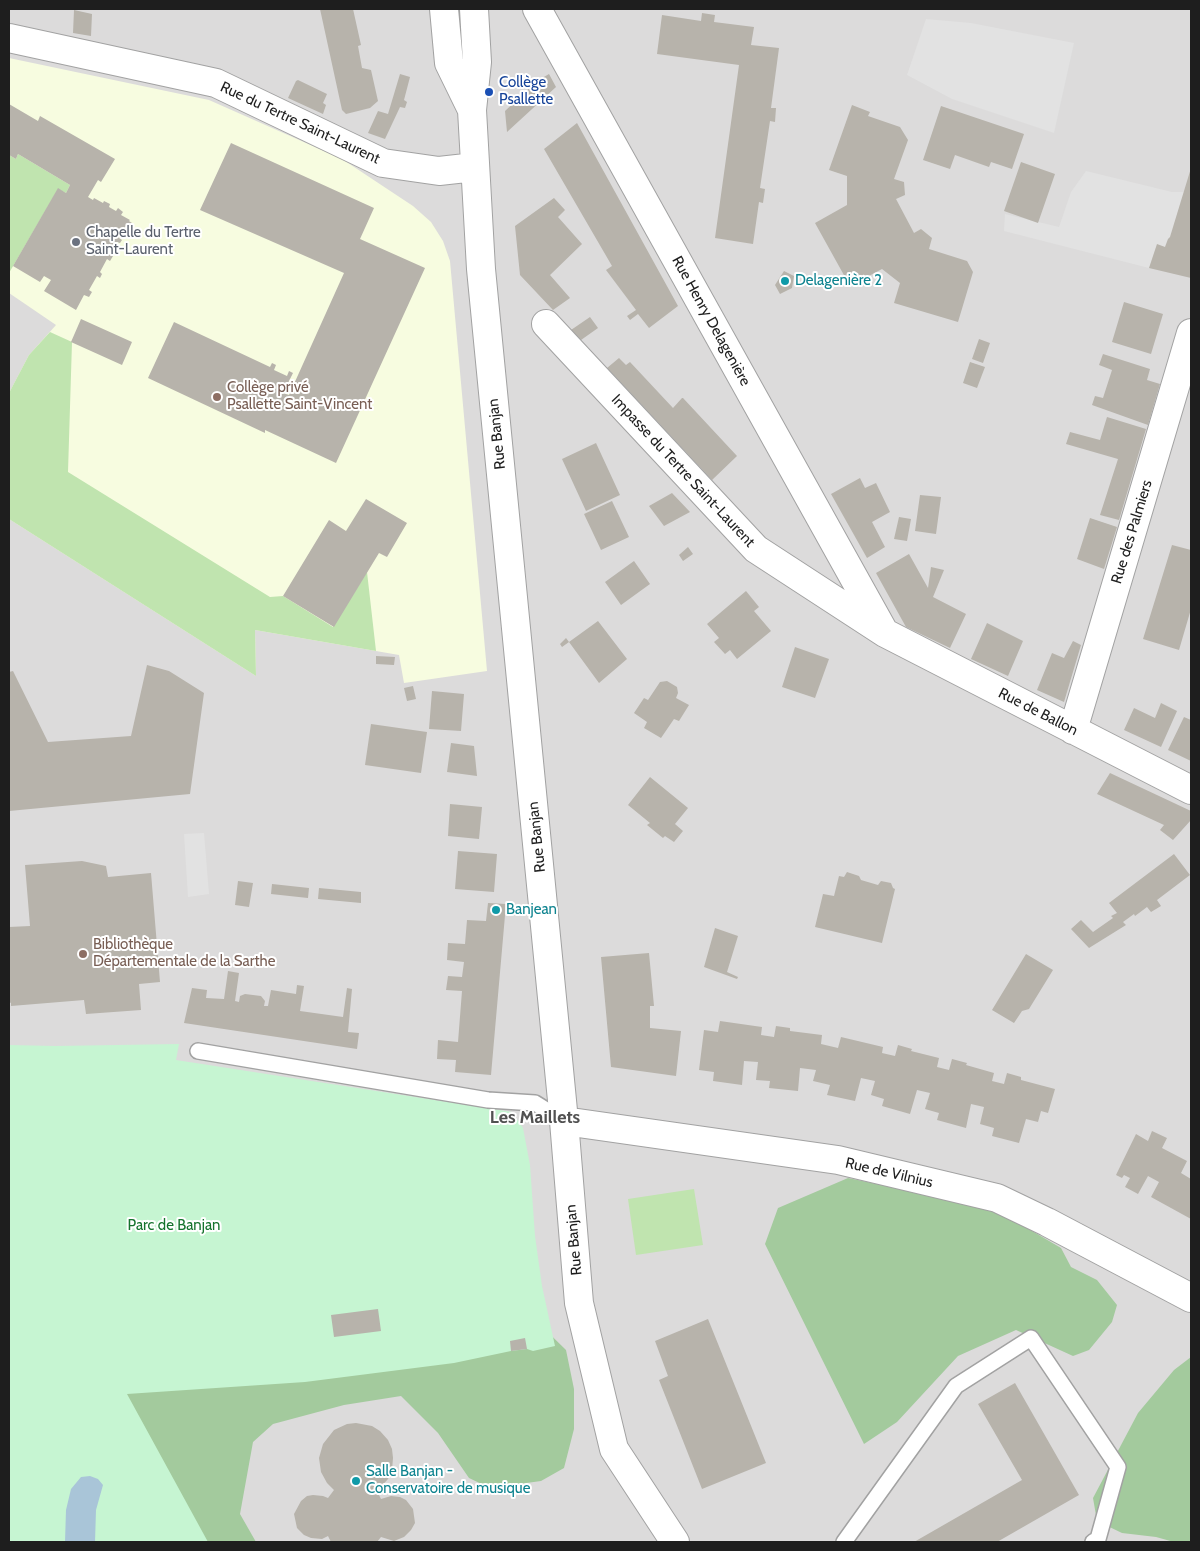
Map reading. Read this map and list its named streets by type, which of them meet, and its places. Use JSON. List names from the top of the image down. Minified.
{"streets":{"street":["Rue du Tertre Saint-Laurent","Rue Henry Delagenière","Rue Banjan","Impasse du Tertre Saint-Laurent","Rue des Palmiers","Rue de Ballon","Rue de Vilnius"]},"crossings":[["Rue du Tertre Saint-Laurent","Rue Banjan"],["Rue Henry Delagenière","Impasse du Tertre Saint-Laurent"],["Rue Henry Delagenière","Rue de Ballon"],["Rue Banjan","Rue de Vilnius"],["Impasse du Tertre Saint-Laurent","Rue de Ballon"],["Rue des Palmiers","Rue de Ballon"]],"districts":["Les Maillets"],"parks":["Parc de Banjan"],"places":["Collège Psallette","Chapelle du Tertre Saint-Laurent","Delagenière 2","Collège privé Psallette Saint-Vincent","Banjean","Bibliothèque Départementale de la Sarthe","Salle Banjan - Conservatoire de musique"]}
